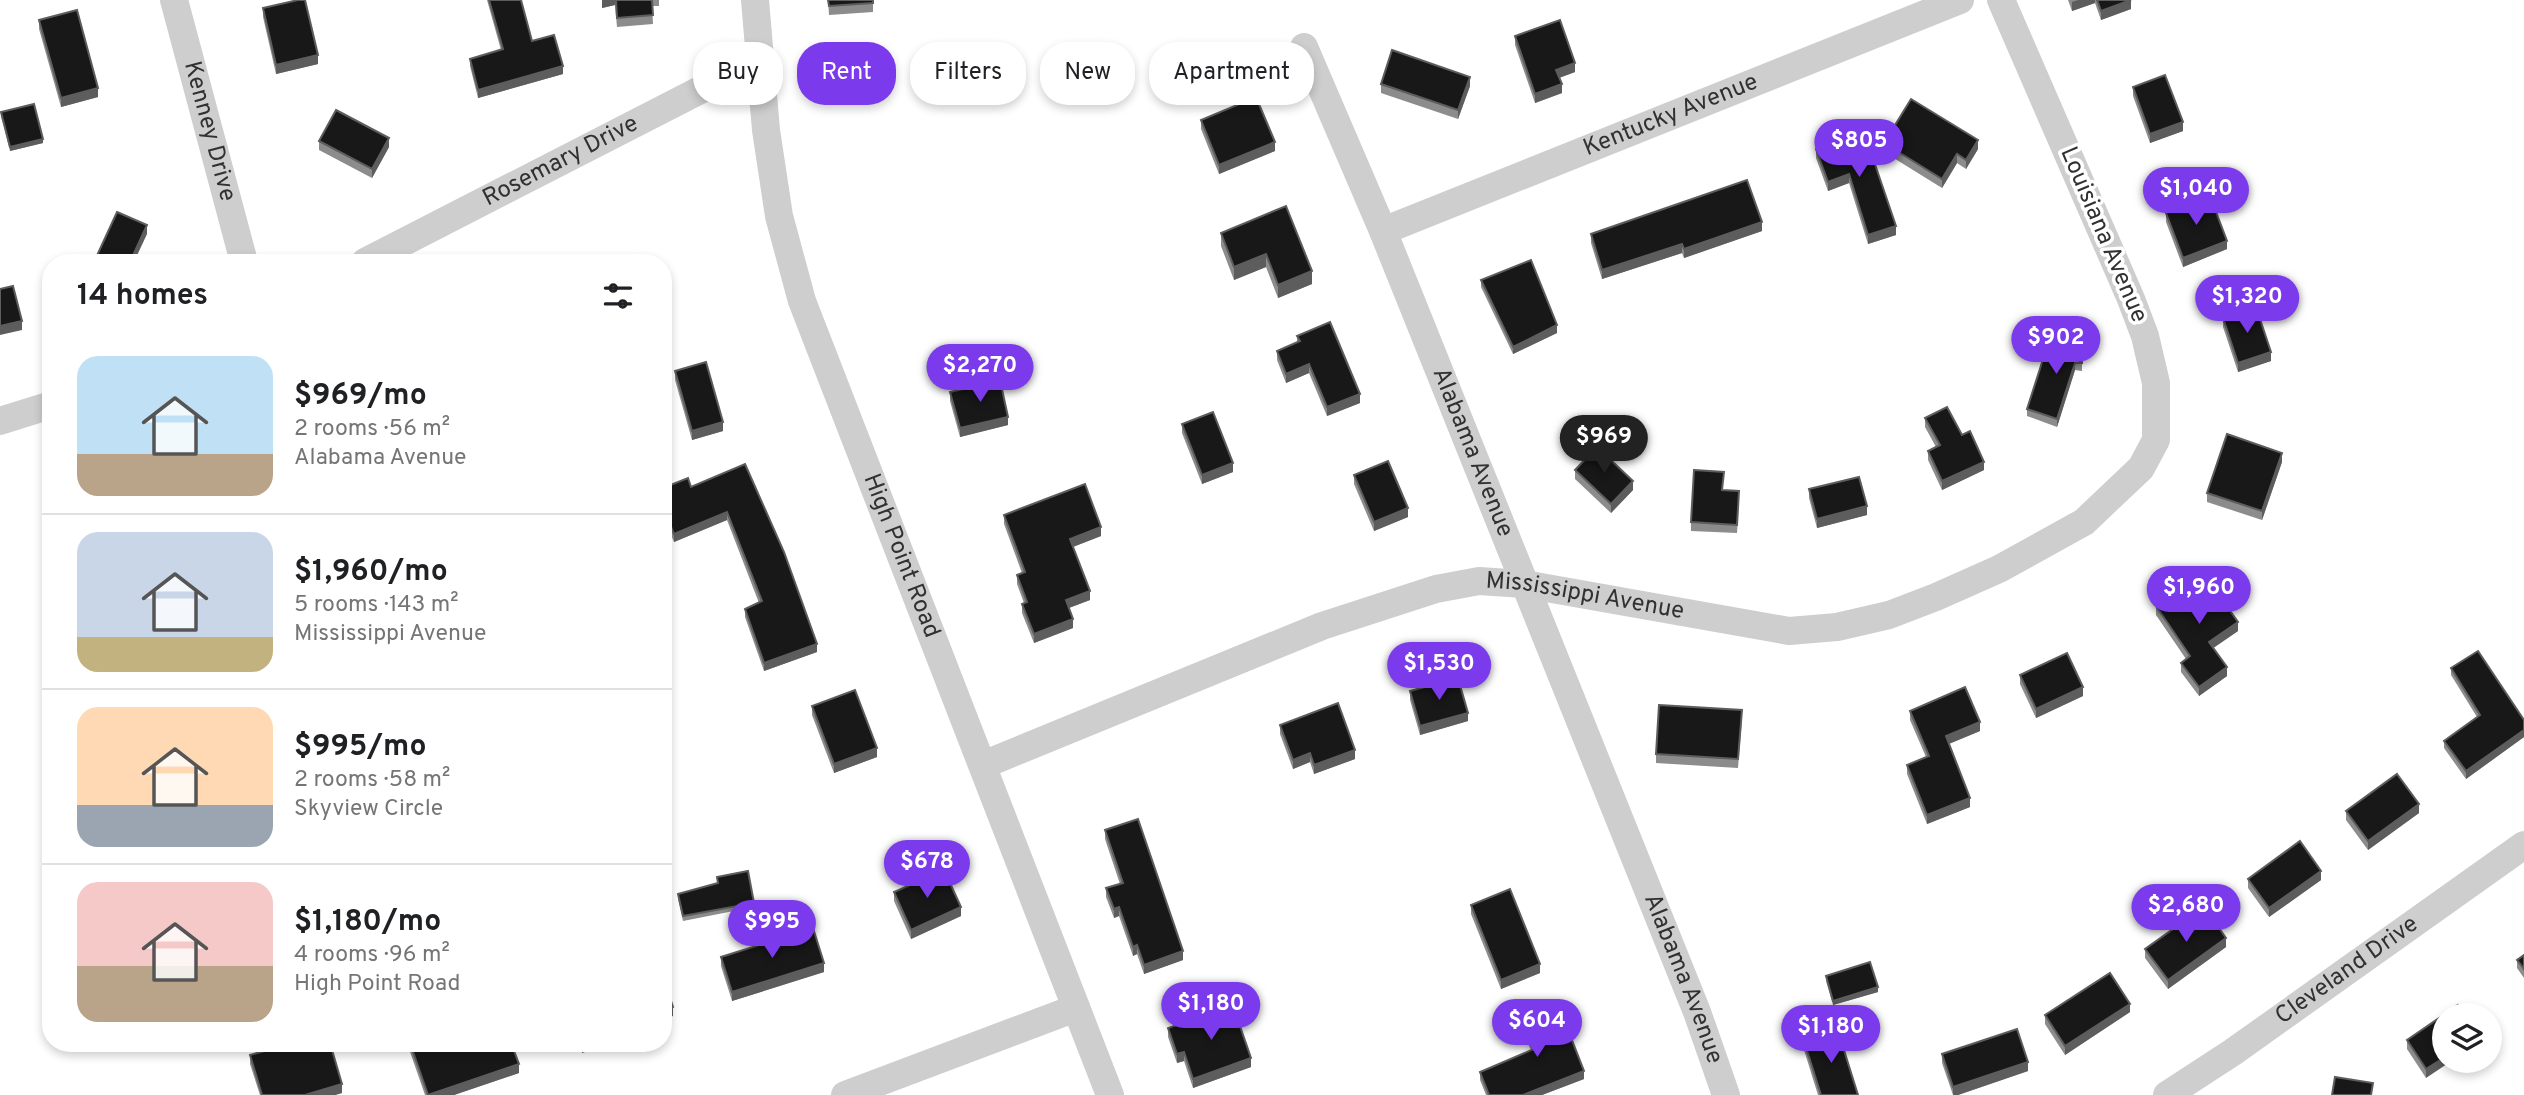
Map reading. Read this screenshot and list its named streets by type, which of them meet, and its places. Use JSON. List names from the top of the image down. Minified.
{"streets":{"street":["Kentucky Avenue","Kenney Drive","Rosemary Drive","Louisiana Avenue","Alabama Avenue","High Point Road","Mississippi Avenue","Cleveland Drive"]},"crossings":[["Kentucky Avenue","Alabama Avenue"],["Louisiana Avenue","Mississippi Avenue"],["Alabama Avenue","Mississippi Avenue"],["High Point Road","Mississippi Avenue"]],"page":{"chip":["Buy","Rent","Filters","New","Apartment"],"price":["$805","$1,040","$1,320","$902","$2,270","$969","$1,960","$1,530","$678","$2,680","$995","$1,180","$604","$1,180"],"heading":"14 homes","list":[{"name":"$969/mo","note":"2 rooms · 56 m² · Alabama Avenue"},{"name":"$1,960/mo","note":"5 rooms · 143 m² · Mississippi Avenue"},{"name":"$995/mo","note":"2 rooms · 58 m² · Skyview Circle"},{"name":"$1,180/mo","note":"4 rooms · 96 m² · High Point Road"}]}}
